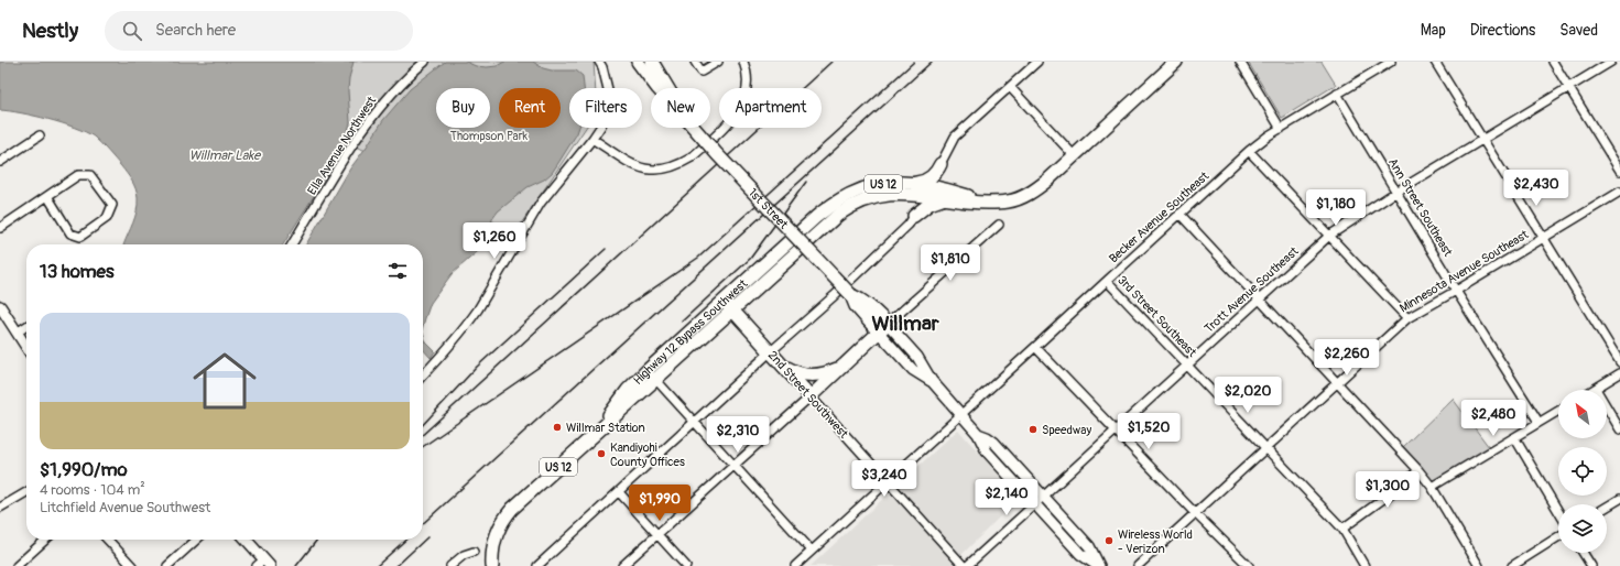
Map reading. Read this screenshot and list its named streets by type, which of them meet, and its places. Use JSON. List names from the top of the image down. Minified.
{"streets":{"highway":["US 12","1st Street","Highway 12 Bypass Southwest","2nd Street Southwest"],"street":["Ella Avenue Northwest","Ann Street Southeast","Becker Avenue Southeast","Minnesota Avenue Southeast","Trott Avenue Southeast","3rd Street Southeast"]},"crossings":[["US 12","Highway 12 Bypass Southwest"],["Ann Street Southeast","Becker Avenue Southeast"],["Ann Street Southeast","Minnesota Avenue Southeast"],["Ann Street Southeast","Trott Avenue Southeast"],["Becker Avenue Southeast","3rd Street Southeast"],["Becker Avenue Southeast","2nd Street Southwest"],["Minnesota Avenue Southeast","3rd Street Southeast"],["Trott Avenue Southeast","3rd Street Southeast"],["Trott Avenue Southeast","2nd Street Southwest"],["Highway 12 Bypass Southwest","2nd Street Southwest"]],"districts":["Willmar"],"water":["Willmar Lake"],"parks":["Thompson Park"],"places":["Willmar Station","Speedway","Kandiyohi County Offices","Wireless World - Verizon"],"north":"top left","page":{"header":"Nestly","search":"Search here","nav":["Map","Directions","Saved"],"chip":["Buy","Rent","Filters","New","Apartment"],"price":["$2,430","$1,180","$1,260","$1,810","$2,260","$2,020","$2,480","$1,520","$2,310","$3,240","$1,300","$2,140","$1,990"],"heading":"13 homes","list":[{"name":"$1,990/mo","note":"4 rooms · 104 m² · Litchfield Avenue Southwest"}]}}
